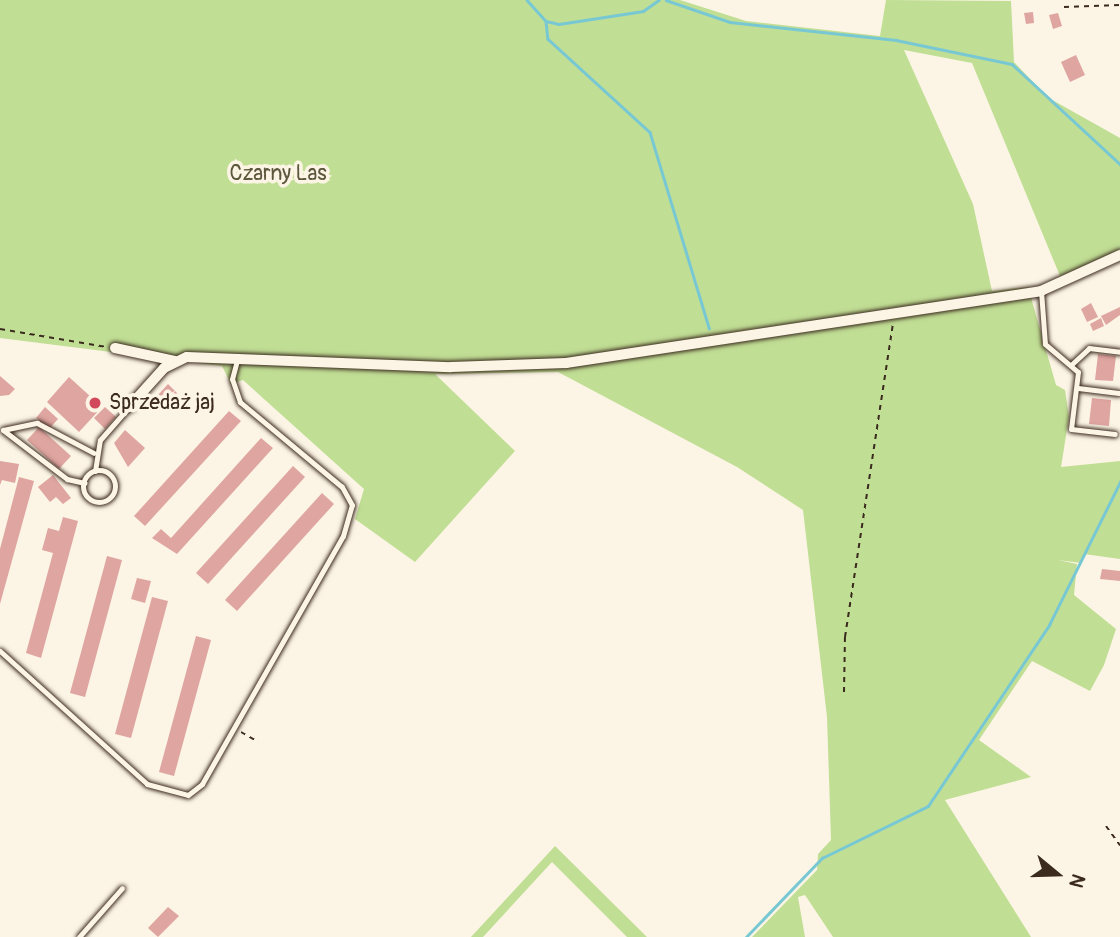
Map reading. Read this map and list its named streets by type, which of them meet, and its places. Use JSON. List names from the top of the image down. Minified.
{"parks":["Czarny Las"],"places":["Sprzedaż jaj"],"north":"right"}
